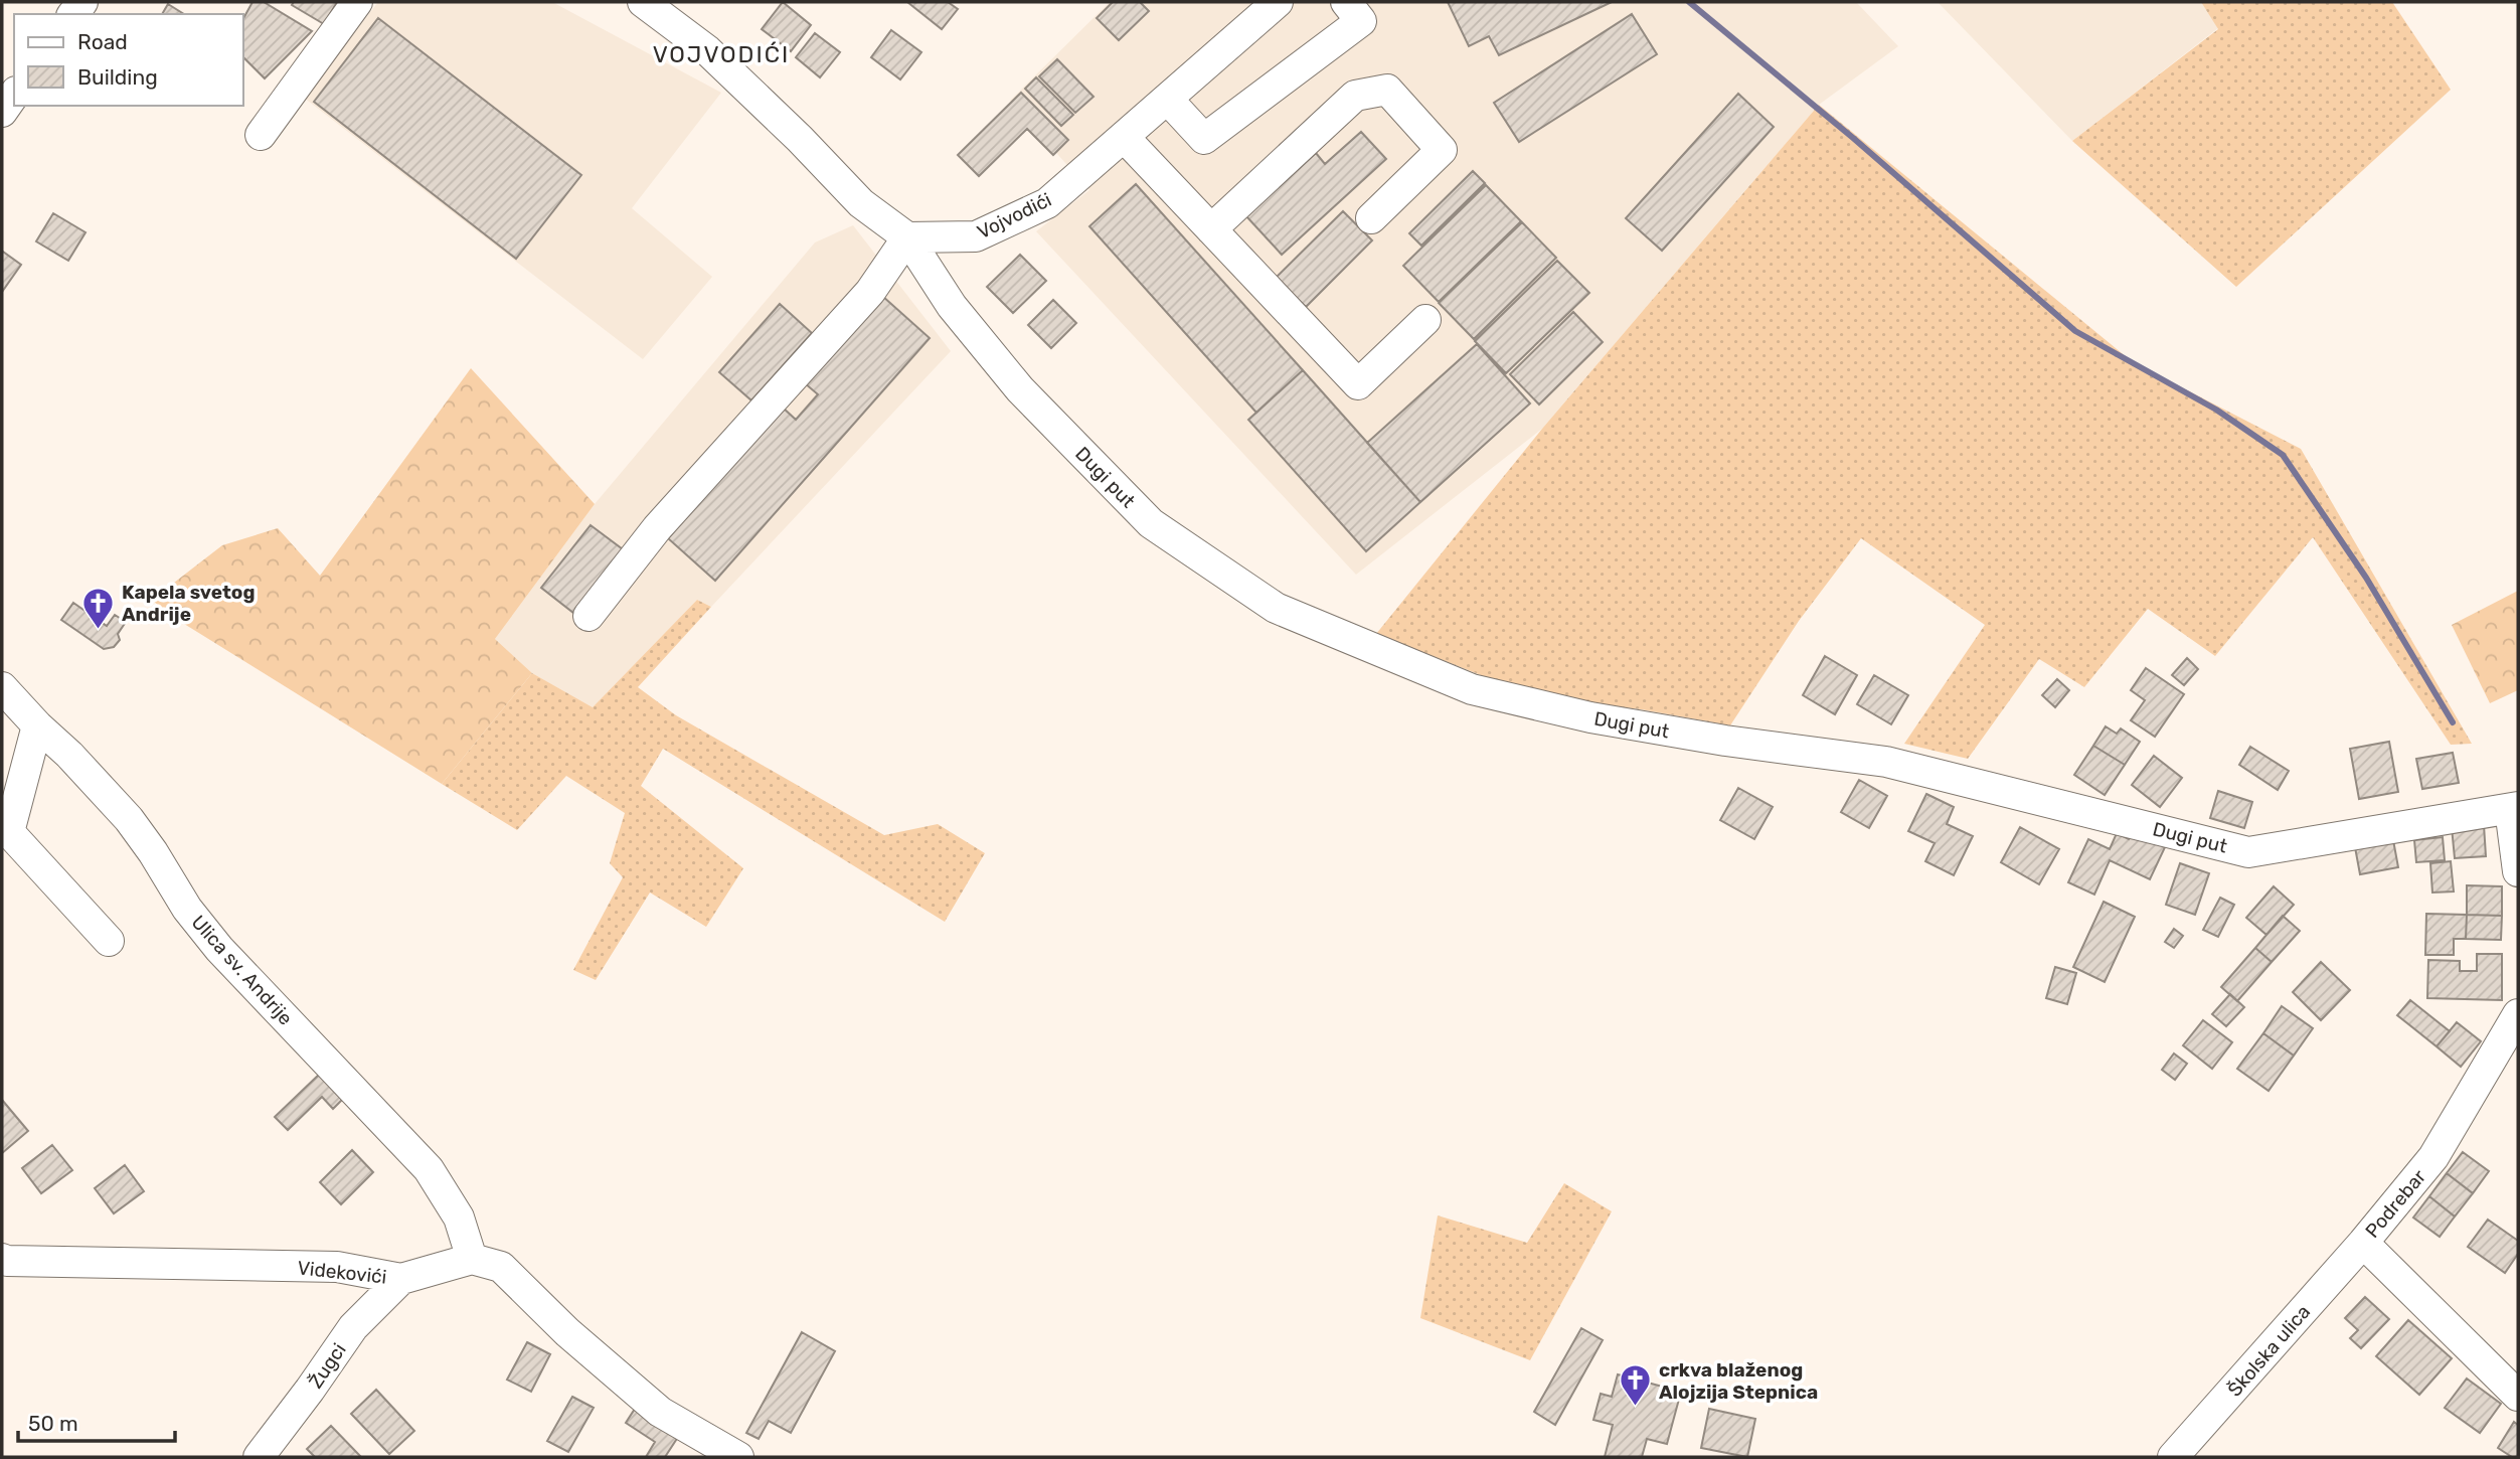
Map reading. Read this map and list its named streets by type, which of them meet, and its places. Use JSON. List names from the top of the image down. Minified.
{"streets":{"street":["Vojvodići","Dugi put","Ulica sv. Andrije","Podrebar","Videkovići","Školska ulica","Žugci"]},"crossings":[["Vojvodići","Dugi put"],["Ulica sv. Andrije","Videkovići"],["Podrebar","Školska ulica"],["Videkovići","Žugci"]],"districts":["VOJVODIĆI"],"places":{"church":["Kapela svetog Andrije","crkva blaženog Alojzija Stepnica"]},"legend":["Road","Building"],"scale_bar":"50 m"}
